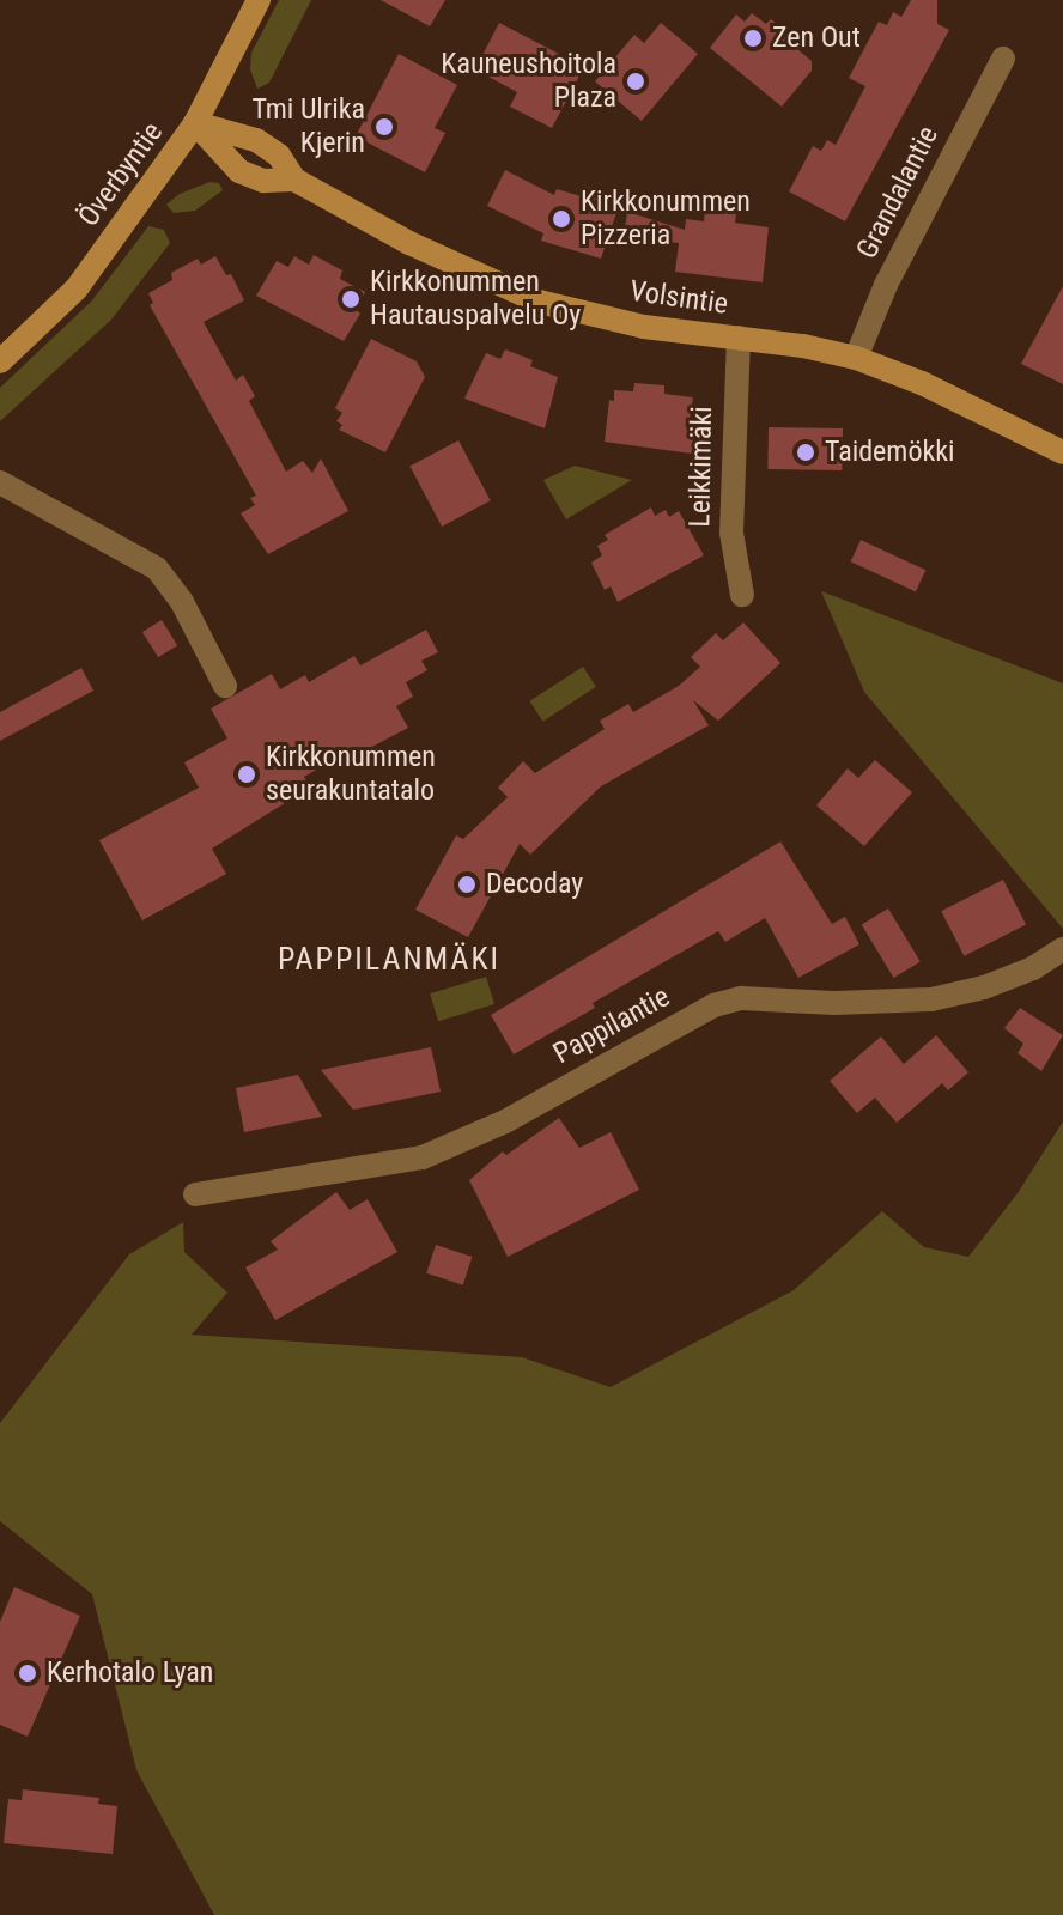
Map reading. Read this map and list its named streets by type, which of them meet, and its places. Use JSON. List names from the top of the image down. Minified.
{"streets":{"street":["Överbyntie","Grandalantie","Volsintie","Leikkimäki","Pappilantie"]},"crossings":[["Överbyntie","Volsintie"],["Grandalantie","Volsintie"],["Volsintie","Leikkimäki"]],"districts":["PAPPILANMÄKI"],"places":["Zen Out","Kauneushoitola Plaza","Tmi Ulrika Kjerin","Kirkkonummen Pizzeria","Kirkkonummen Hautauspalvelu Oy","Taidemökki","Kirkkonummen seurakuntatalo","Decoday","Kerhotalo Lyan"]}
